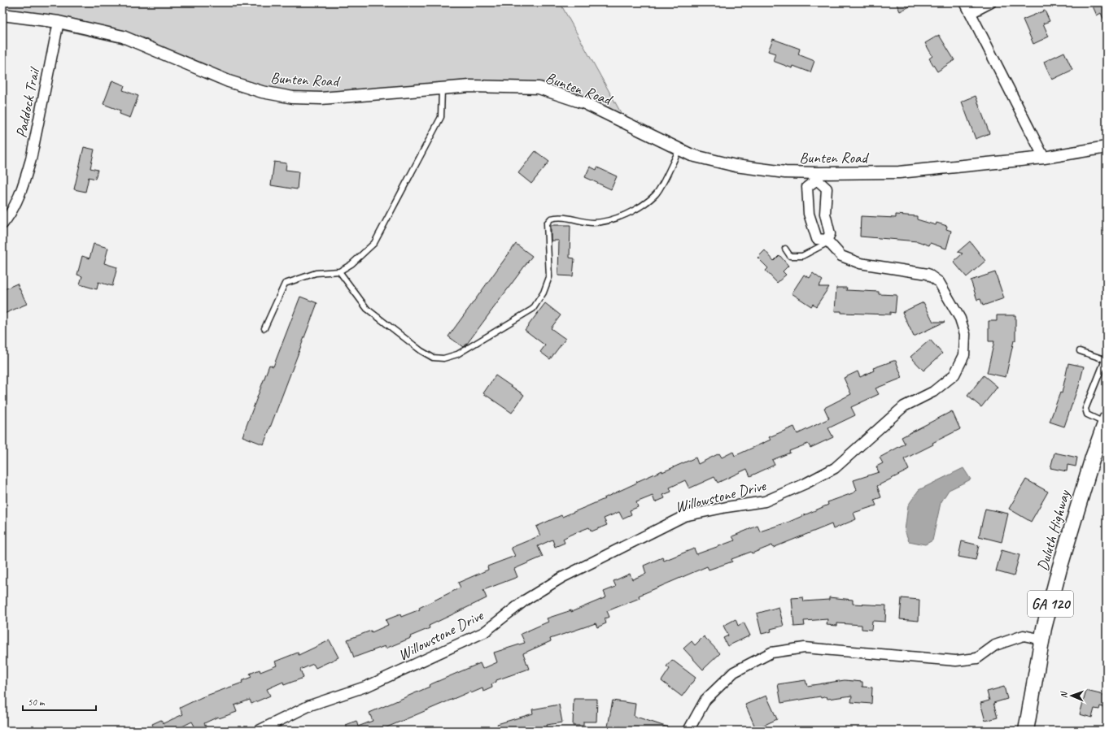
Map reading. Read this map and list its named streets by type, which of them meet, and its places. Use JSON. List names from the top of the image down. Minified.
{"streets":{"main road":["Duluth Highway","GA 120"],"street":["Bunten Road","Paddock Trail","Willowstone Drive"]},"crossings":[["Bunten Road","Paddock Trail"],["Bunten Road","Willowstone Drive"]],"scale_bar":"50 m","north":"left"}
